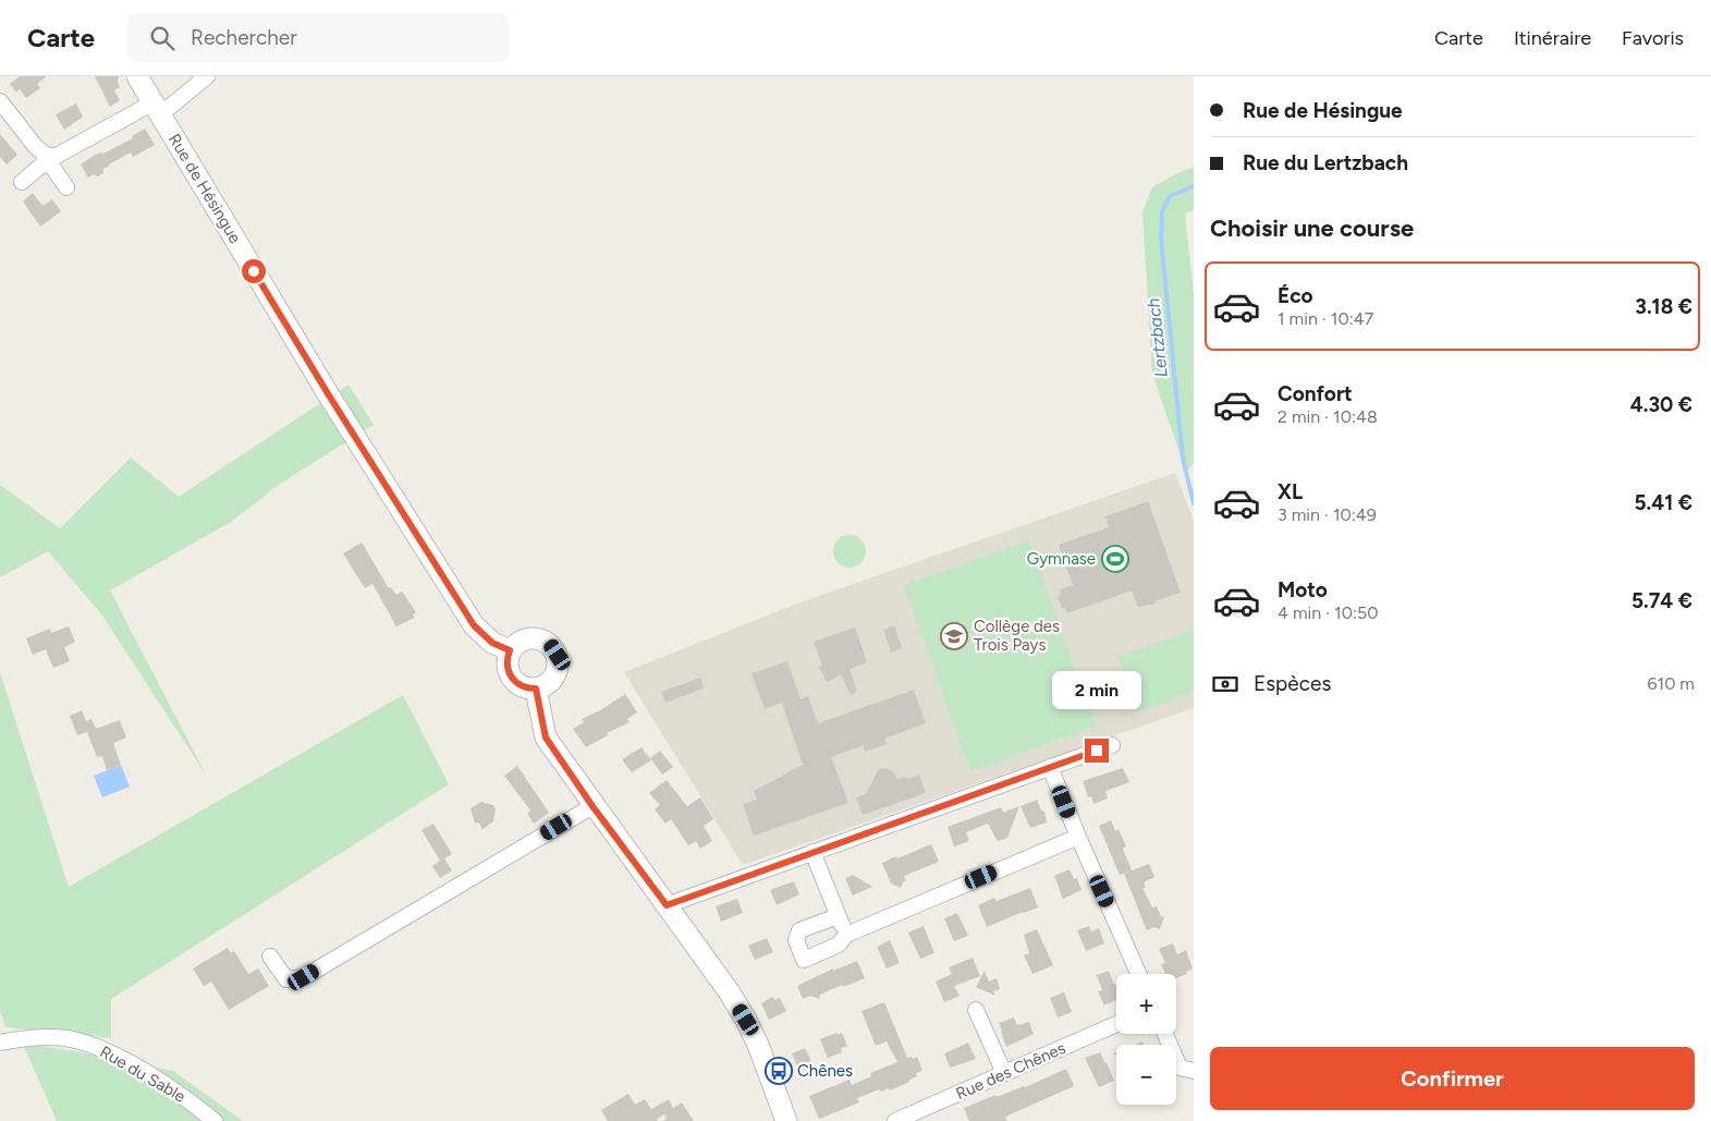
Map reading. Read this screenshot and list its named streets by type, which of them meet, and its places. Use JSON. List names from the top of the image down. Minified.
{"streets":{"main road":["Rue de Hésingue"],"street":["Rue des Chênes","Rue du Sable"]},"water":["Lertzbach"],"places":{"sports":["Gymnase"],"school or university":["Collège des Trois Pays"],"bus stop":["Chênes"]},"page":{"header":"Carte","search":"Rechercher","nav":["Carte","Itinéraire","Favoris"],"banner":["Rue de Hésingue","Rue du Lertzbach"],"heading":"Choisir une course","list":[{"name":"Éco","note":"1 min · 10:47","value":"3.18 €"},{"name":"Confort","note":"2 min · 10:48","value":"4.30 €"},{"name":"XL","note":"3 min · 10:49","value":"5.41 €"},{"name":"Moto","note":"4 min · 10:50","value":"5.74 €"}],"pay":["Espèces","610 m"],"bubble":"2 min","map_buttons":["+","−"],"buttons":"Confirmer"}}
